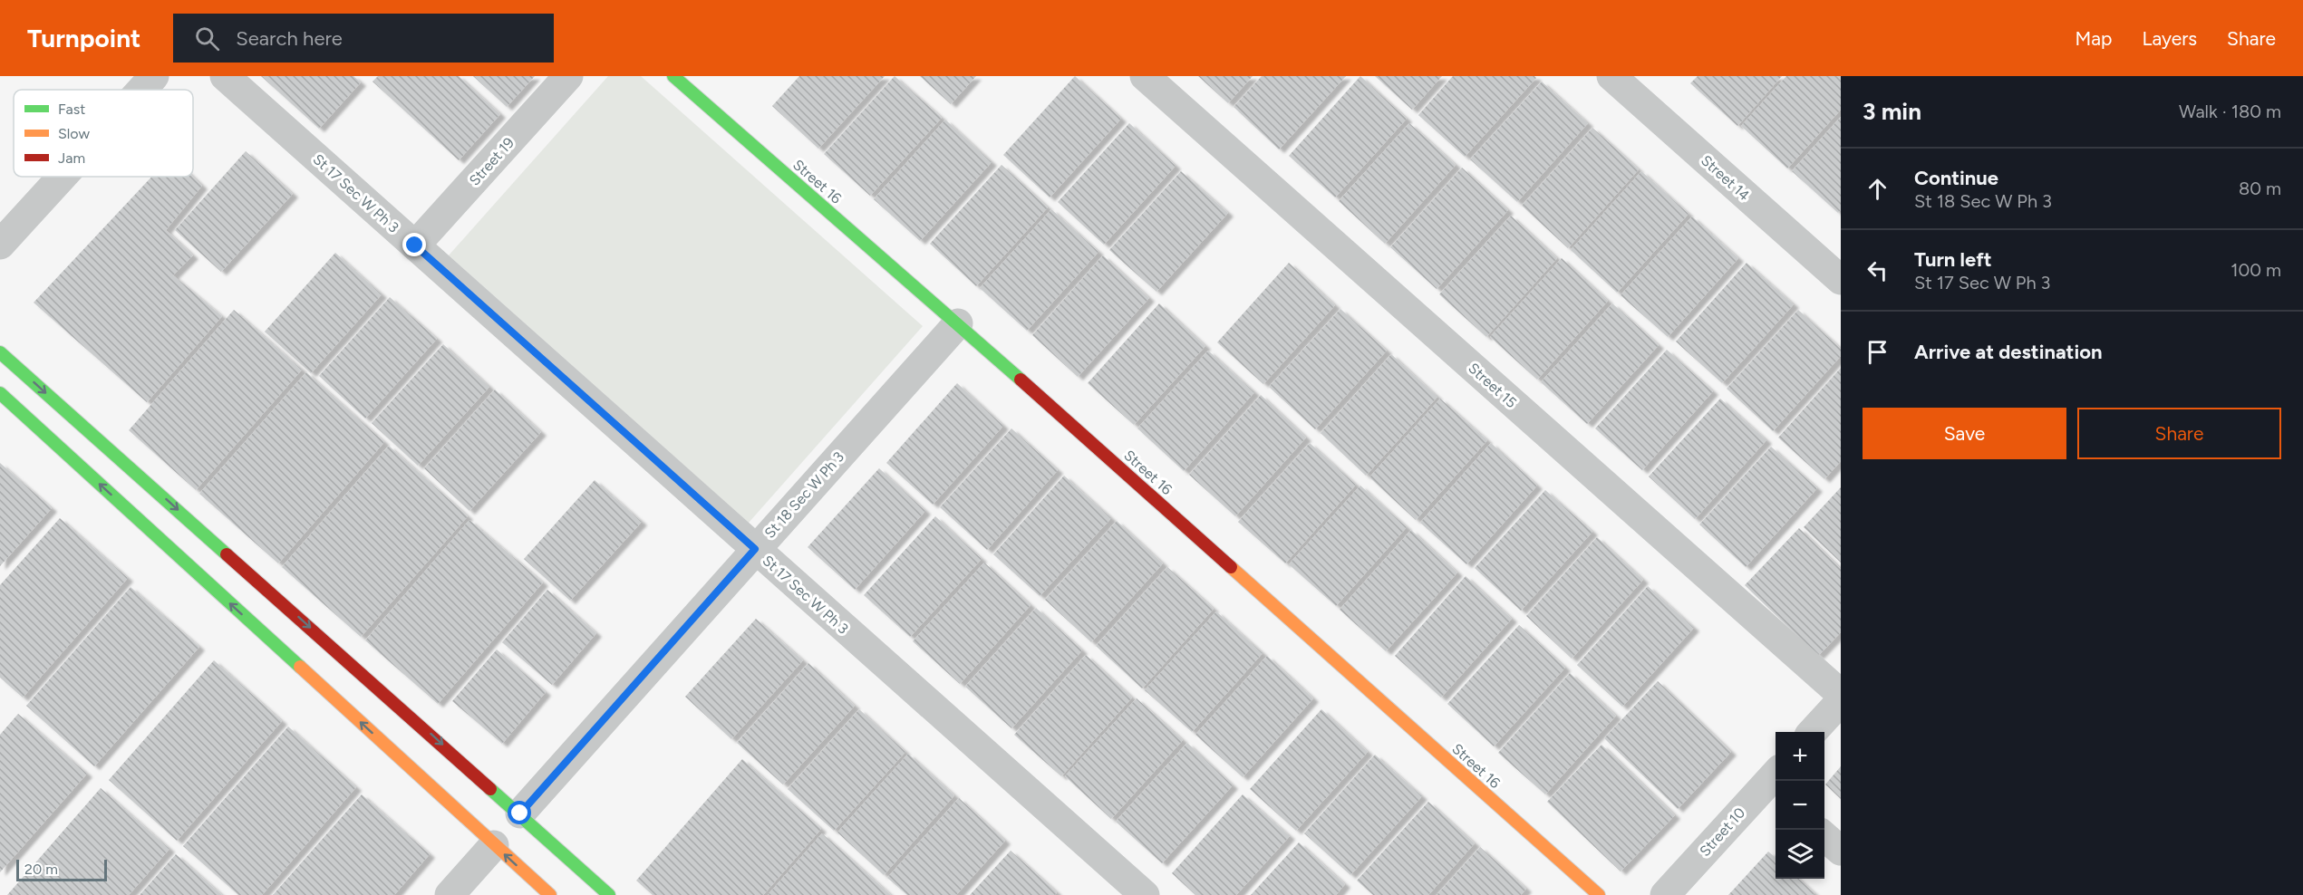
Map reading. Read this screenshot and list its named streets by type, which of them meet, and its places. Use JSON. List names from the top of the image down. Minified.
{"streets":{"main road":["Street 16"],"street":["Street 19","Street 14","St 17 Sec W Ph 3","Street 15","St 18 Sec W Ph 3","Street 10"]},"crossings":[["Street 19","St 17 Sec W Ph 3"],["Street 16","St 18 Sec W Ph 3"],["St 17 Sec W Ph 3","St 18 Sec W Ph 3"]],"legend":["Fast","Slow","Jam"],"scale_bar":"20 m","page":{"header":"Turnpoint","search":"Search here","nav":["Map","Layers","Share"],"heading":["3 min","Walk · 180 m"],"list":[["Continue","St 18 Sec W Ph 3","80 m"],["Turn left","St 17 Sec W Ph 3","100 m"],"Arrive at destination"],"buttons":["Save","Share"],"map_buttons":["+","−"],"scale":"20 m"}}
